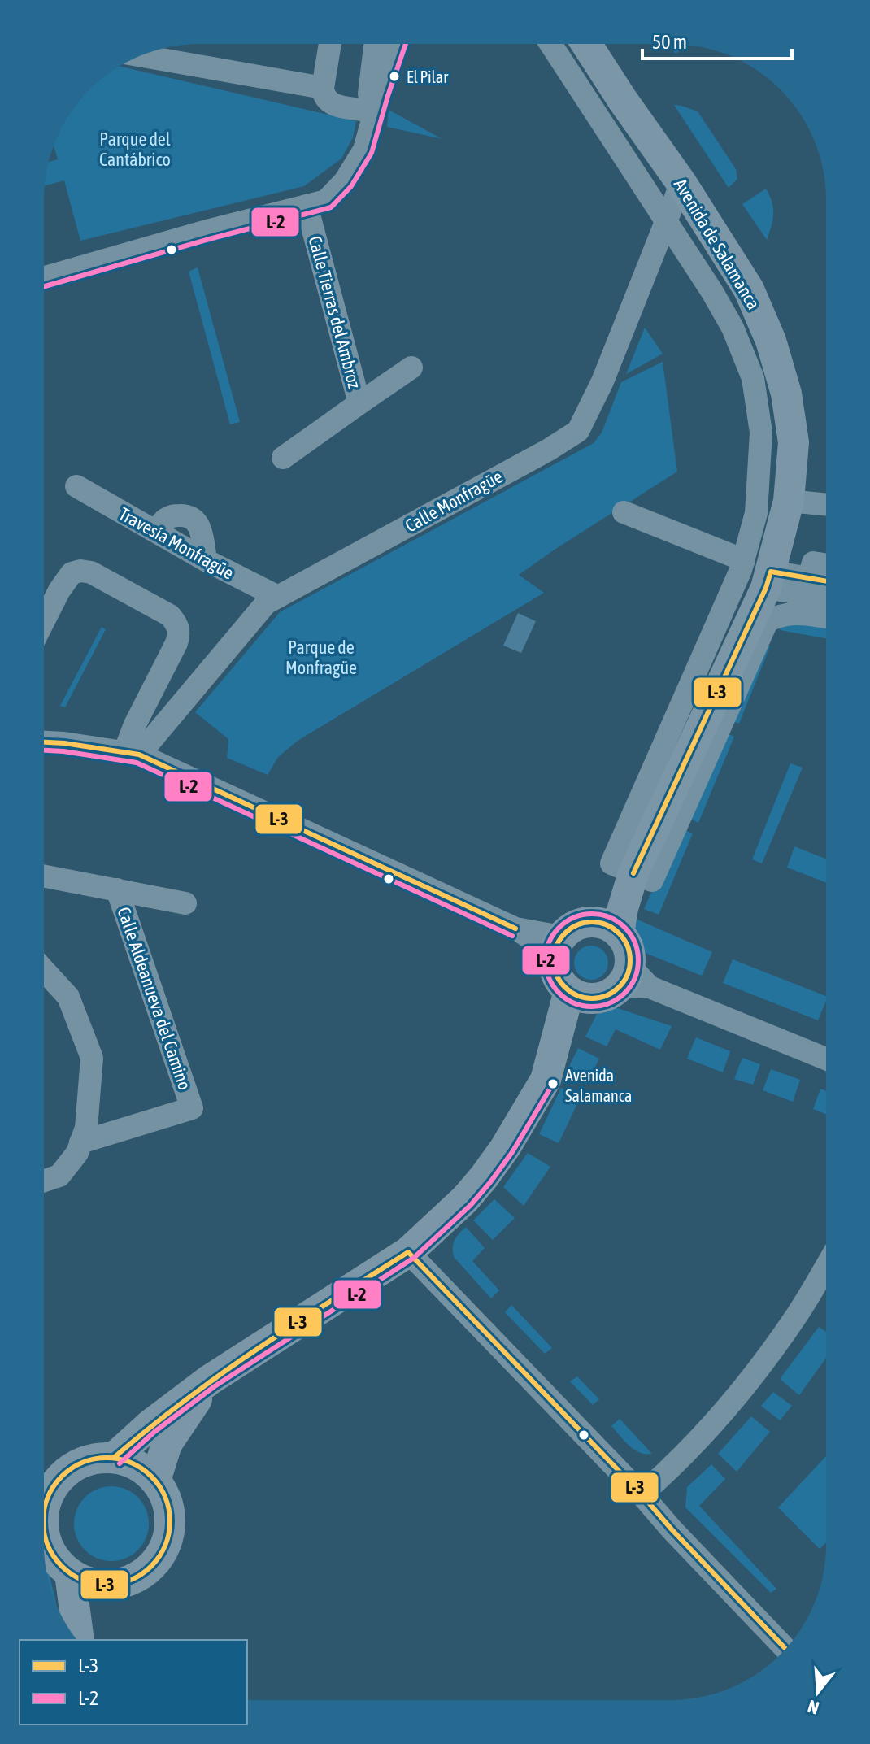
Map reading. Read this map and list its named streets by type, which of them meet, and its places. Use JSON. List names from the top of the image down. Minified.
{"streets":{"main road":["Avenida de Salamanca"],"street":["Calle Tierras del Ambroz","Calle Monfragüe","Travesía Monfragüe","Calle Aldeanueva del Camino"]},"crossings":[["Avenida de Salamanca","Calle Monfragüe"],["Calle Monfragüe","Travesía Monfragüe"]],"parks":["Parque del Cantábrico","Parque de Monfragüe"],"places":["El Pilar","Avenida Salamanca"],"lines":["transit line L-2","transit line L-3"],"legend":["L-3","L-2"],"scale_bar":"50 m","north":"bottom"}
